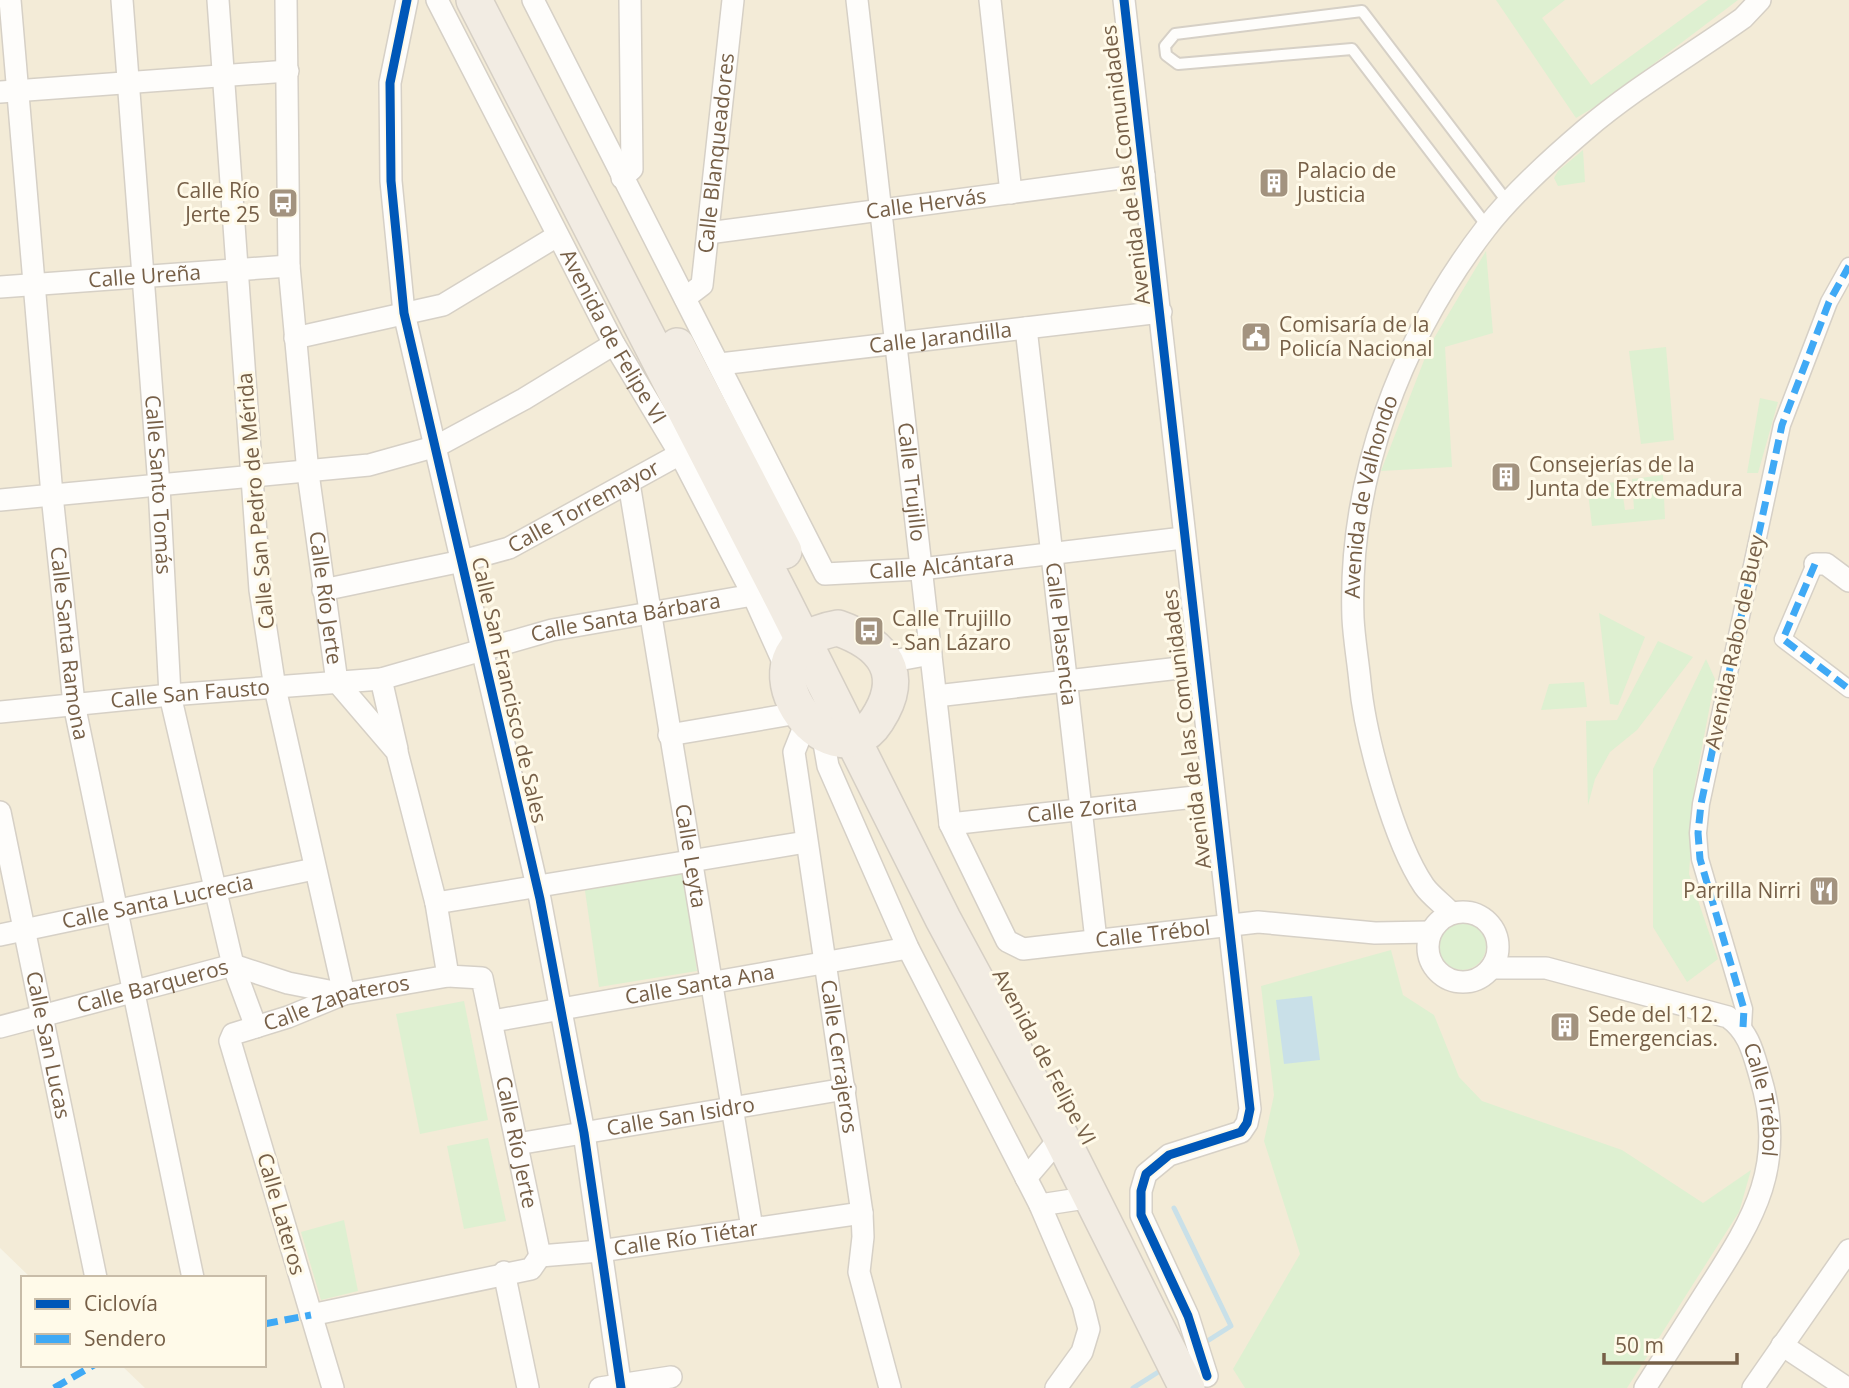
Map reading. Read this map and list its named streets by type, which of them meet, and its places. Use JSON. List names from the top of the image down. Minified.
{"streets":{"highway":["Avenida de Felipe VI"],"street":["Calle Blanqueadores","Avenida de las Comunidades","Calle Hervás","Calle Ureña","Calle Jarandilla","Calle Trujillo","Calle Santo Tomás","Avenida de Valhondo","Calle San Pedro de Mérida","Calle Torremayor","Calle Alcántara","Calle Río Jerte","Calle Santa Bárbara","Calle Plasencia","Avenida Rabo de Buey","Calle Santa Ramona","Calle San Francisco de Sales","Calle San Fausto","Calle Zorita","Calle Leyta","Calle Santa Lucrecia","Calle Trébol","Calle Santa Ana","Calle Barqueros","Calle Zapateros","Calle San Lucas","Calle Cerrajeros","Calle San Isidro","Calle Lateros","Calle Río Tiétar"]},"crossings":[["Calle Blanqueadores","Calle Hervás"],["Avenida de las Comunidades","Calle Hervás"],["Avenida de las Comunidades","Avenida de Felipe VI"],["Avenida de las Comunidades","Calle Jarandilla"],["Avenida de las Comunidades","Calle Alcántara"],["Avenida de las Comunidades","Calle Zorita"],["Avenida de las Comunidades","Calle Trébol"],["Calle Hervás","Calle Trujillo"],["Calle Ureña","Calle Santo Tomás"],["Calle Ureña","Calle San Pedro de Mérida"],["Calle Ureña","Calle Río Jerte"],["Calle Ureña","Calle Santa Ramona"],["Avenida de Felipe VI","Calle Torremayor"],["Avenida de Felipe VI","Calle Santa Bárbara"],["Avenida de Felipe VI","Calle Cerrajeros"],["Calle Jarandilla","Calle Trujillo"],["Calle Jarandilla","Calle Alcántara"],["Calle Jarandilla","Calle Plasencia"],["Calle Trujillo","Calle Alcántara"],["Calle Trujillo","Calle Zorita"],["Calle Trujillo","Calle Trébol"],["Calle Santo Tomás","Calle San Fausto"],["Calle Santo Tomás","Calle Santa Lucrecia"],["Calle Santo Tomás","Calle Barqueros"],["Calle Santo Tomás","Calle Zapateros"],["Avenida de Valhondo","Calle Trébol"],["Calle San Pedro de Mérida","Calle San Fausto"],["Calle San Pedro de Mérida","Calle Santa Lucrecia"],["Calle San Pedro de Mérida","Calle Barqueros"],["Calle San Pedro de Mérida","Calle Zapateros"],["Calle Torremayor","Calle Río Jerte"],["Calle Torremayor","Calle San Francisco de Sales"],["Calle Torremayor","Calle Leyta"],["Calle Alcántara","Calle Plasencia"],["Calle Río Jerte","Calle Santa Bárbara"],["Calle Río Jerte","Calle San Fausto"],["Calle Río Jerte","Calle Santa Ana"],["Calle Río Jerte","Calle Zapateros"],["Calle Río Jerte","Calle San Isidro"],["Calle Río Jerte","Calle Río Tiétar"],["Calle Santa Bárbara","Calle San Francisco de Sales"],["Calle Santa Bárbara","Calle San Fausto"],["Calle Santa Bárbara","Calle Leyta"],["Calle Plasencia","Calle Zorita"],["Calle Plasencia","Calle Trébol"],["Avenida Rabo de Buey","Calle Trébol"],["Calle Santa Ramona","Calle San Fausto"],["Calle Santa Ramona","Calle Santa Lucrecia"],["Calle Santa Ramona","Calle Barqueros"],["Calle San Francisco de Sales","Calle Santa Ana"],["Calle San Francisco de Sales","Calle San Isidro"],["Calle San Francisco de Sales","Calle Río Tiétar"],["Calle Leyta","Calle Santa Ana"],["Calle Leyta","Calle San Isidro"],["Calle Leyta","Calle Río Tiétar"],["Calle Santa Lucrecia","Calle San Lucas"],["Calle Santa Ana","Calle Cerrajeros"],["Calle Barqueros","Calle Zapateros"],["Calle Barqueros","Calle San Lucas"],["Calle Zapateros","Calle Lateros"],["Calle Cerrajeros","Calle San Isidro"],["Calle Cerrajeros","Calle Río Tiétar"],["Calle Lateros","Calle Río Tiétar"]],"places":{"building":["Palacio de Justicia","Consejerías de la Junta de Extremadura","Sede del 112. Emergencias."],"bus stop":["Calle Río Jerte 25","Calle Trujillo - San Lázaro"],"public building":["Comisaría de la Policía Nacional"],"restaurant":["Parrilla Nirri"]},"legend":["Ciclovía","Sendero"],"scale_bar":"50 m"}
